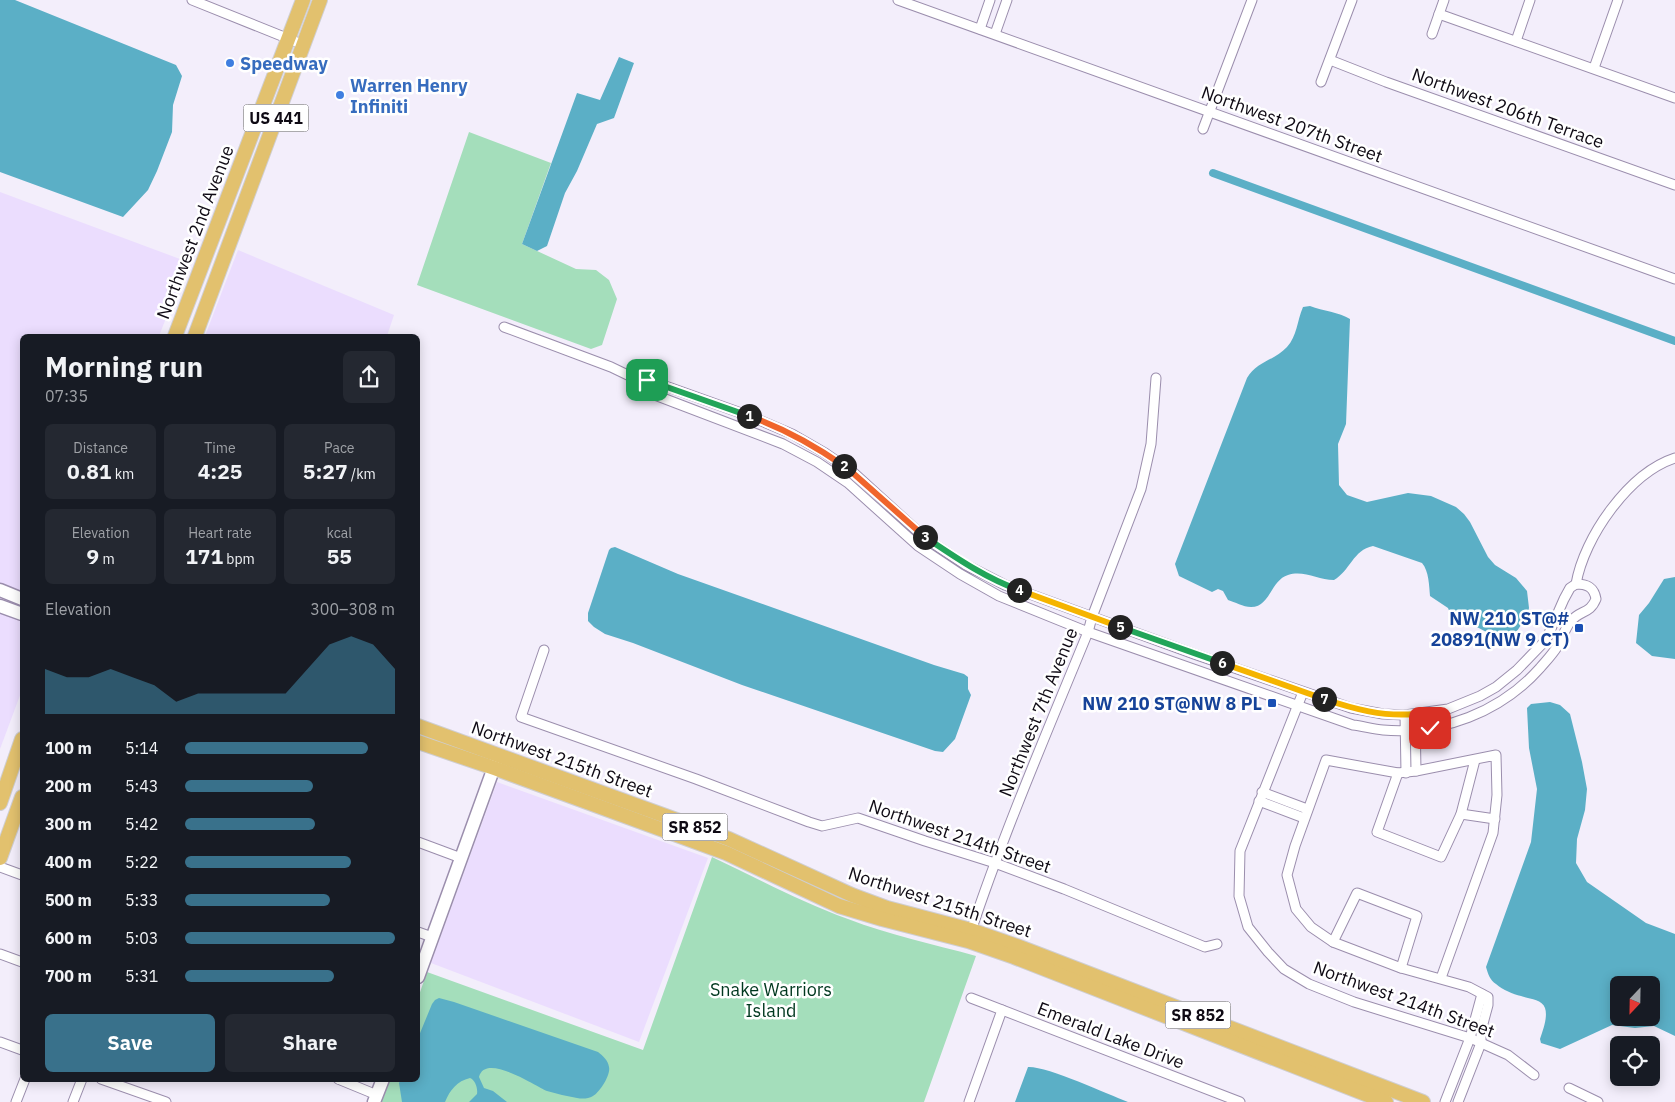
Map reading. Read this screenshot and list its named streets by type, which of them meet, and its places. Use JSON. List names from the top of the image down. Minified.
{"streets":{"main road":["US 441","Northwest 2nd Avenue","Northwest 215th Street","SR 852"],"street":["Northwest 206th Terrace","Northwest 207th Street","Northwest 7th Avenue","Northwest 214th Street","Emerald Lake Drive"]},"crossings":[["Northwest 7th Avenue","Northwest 215th Street"],["Northwest 7th Avenue","Northwest 214th Street"]],"parks":["Snake Warriors Island"],"places":{"other":["Speedway","Warren Henry Infiniti"],"transit":["NW 210 ST@# 20891(NW 9 CT)","NW 210 ST@NW 8 PL"]},"north":"bottom","page":{"heading":["Morning run","07:35"],"pins":["1","2","3","4","5","6","7"],"stats":[["Distance","0.81 km"],["Time","4:25"],["Pace","5:27 /km"],["Elevation","9 m"],["Heart rate","171 bpm"],["kcal","55"]],"chart":["Elevation","300–308 m"],"list":[{"name":"100 m","note":"5:14"},{"name":"200 m","note":"5:43"},{"name":"300 m","note":"5:42"},{"name":"400 m","note":"5:22"},{"name":"500 m","note":"5:33"},{"name":"600 m","note":"5:03"},{"name":"700 m","note":"5:31"}],"buttons":["Save","Share"]}}
